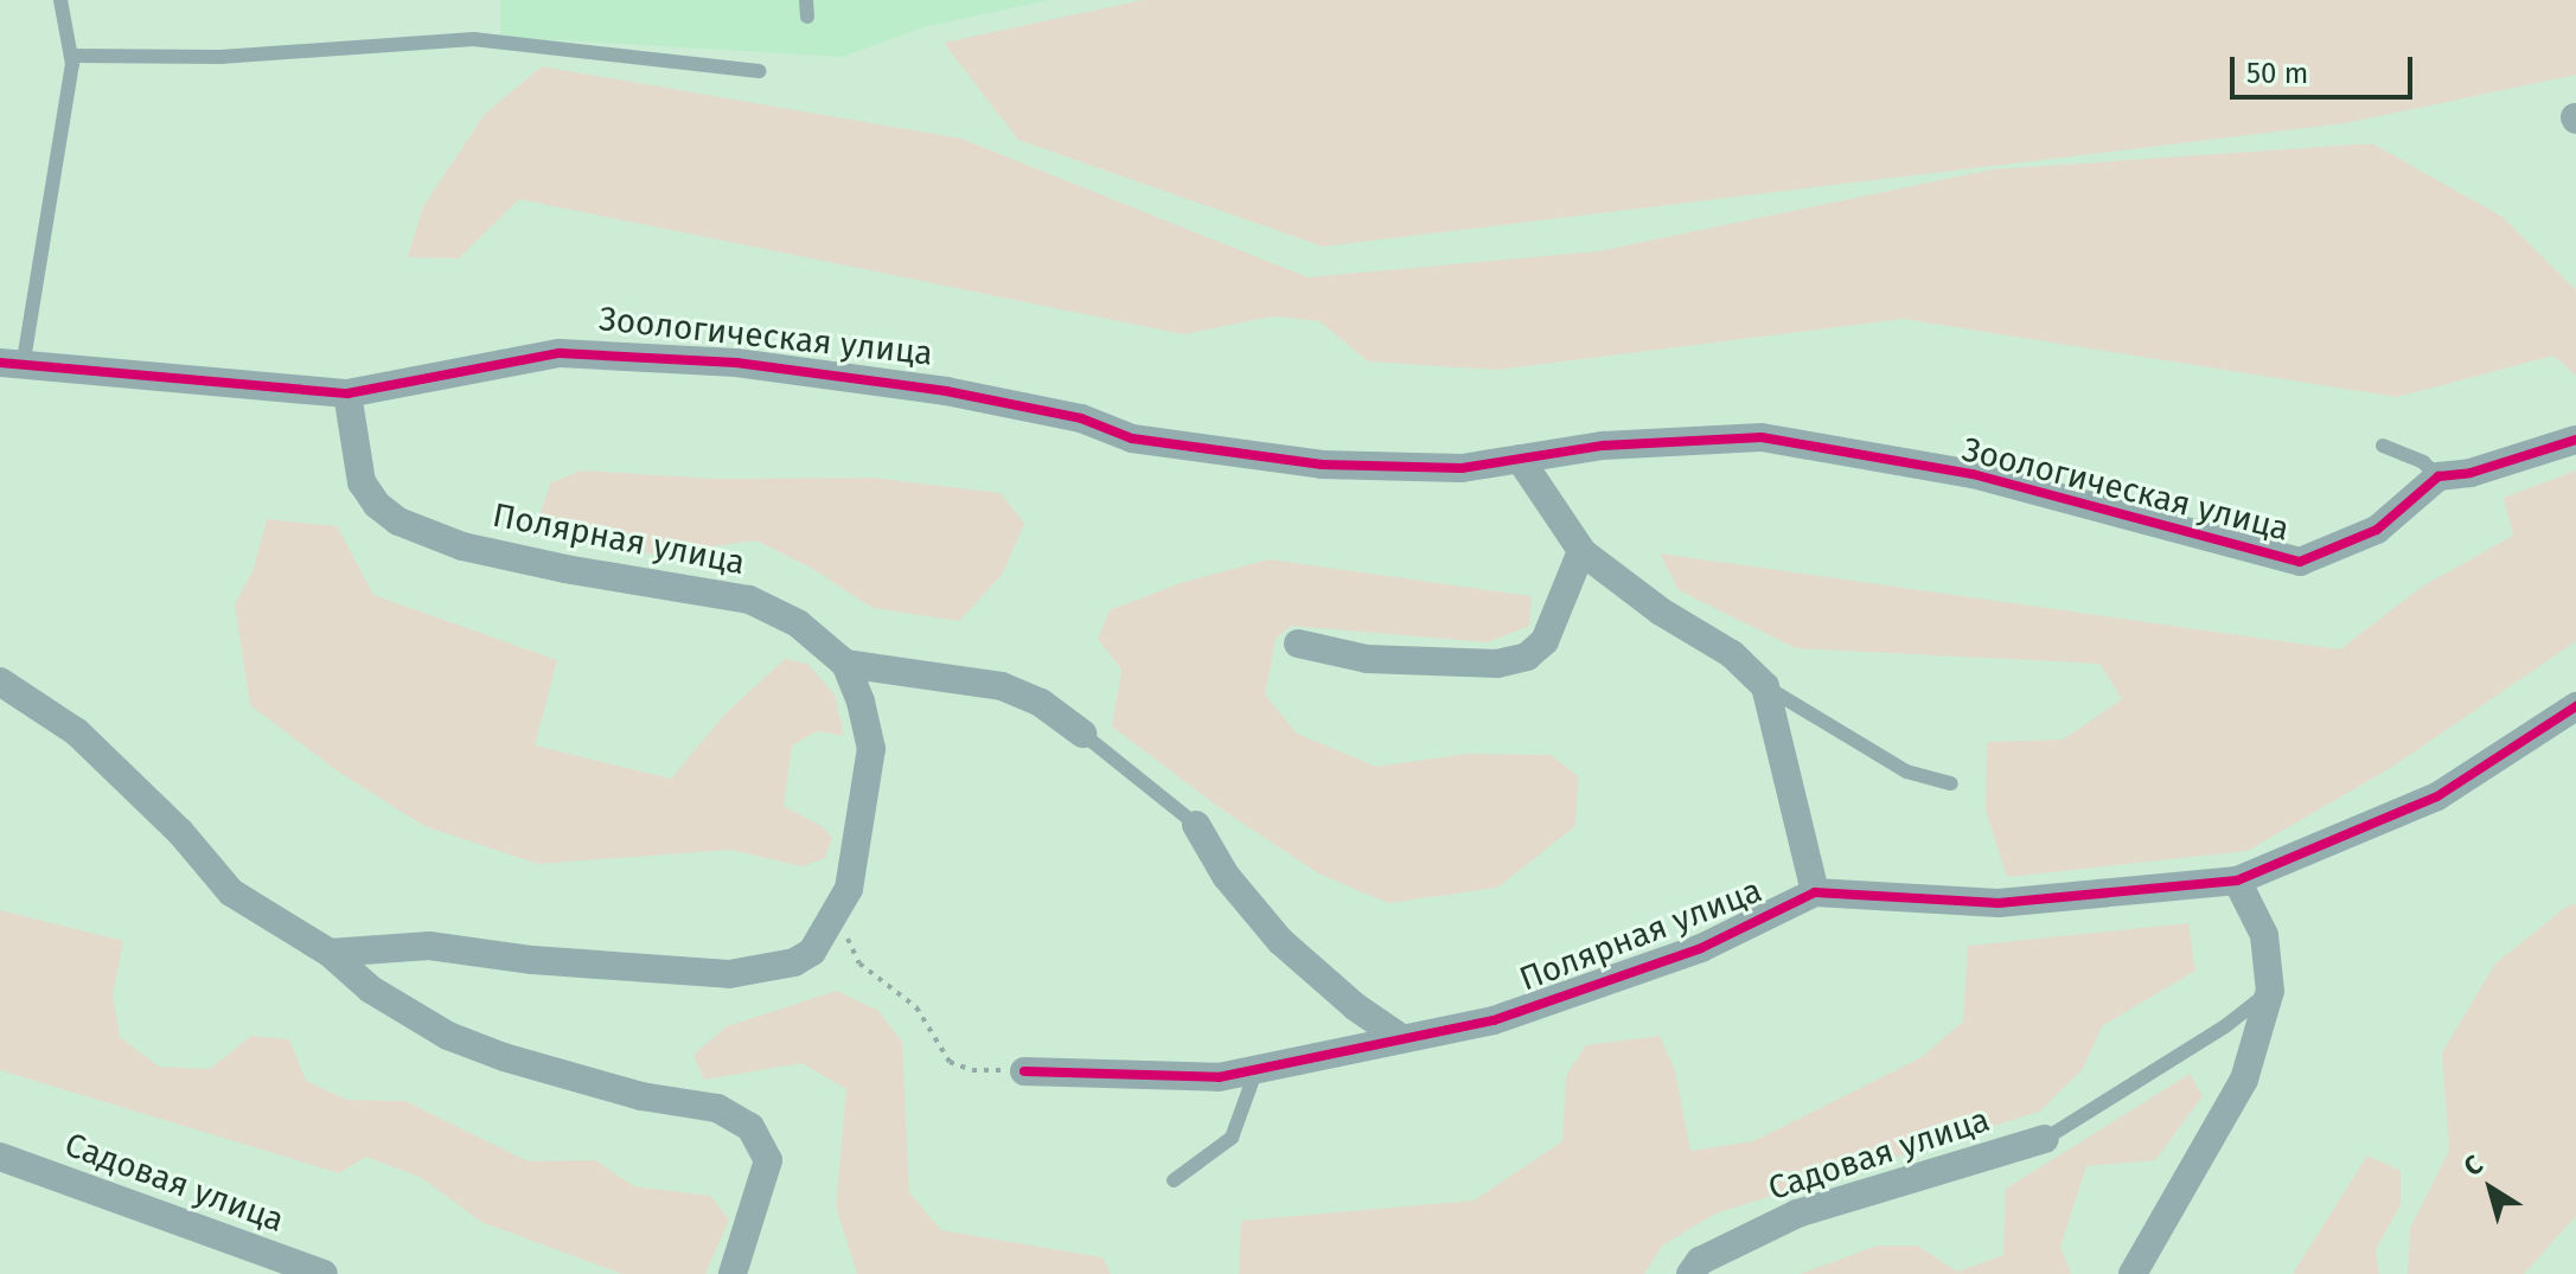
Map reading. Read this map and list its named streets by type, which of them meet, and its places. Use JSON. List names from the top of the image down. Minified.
{"streets":{"street":["Зоологическая улица","Полярная улица","Садовая улица"]},"crossings":[["Зоологическая улица","Полярная улица"]],"scale_bar":"50 m","north":"top left"}
